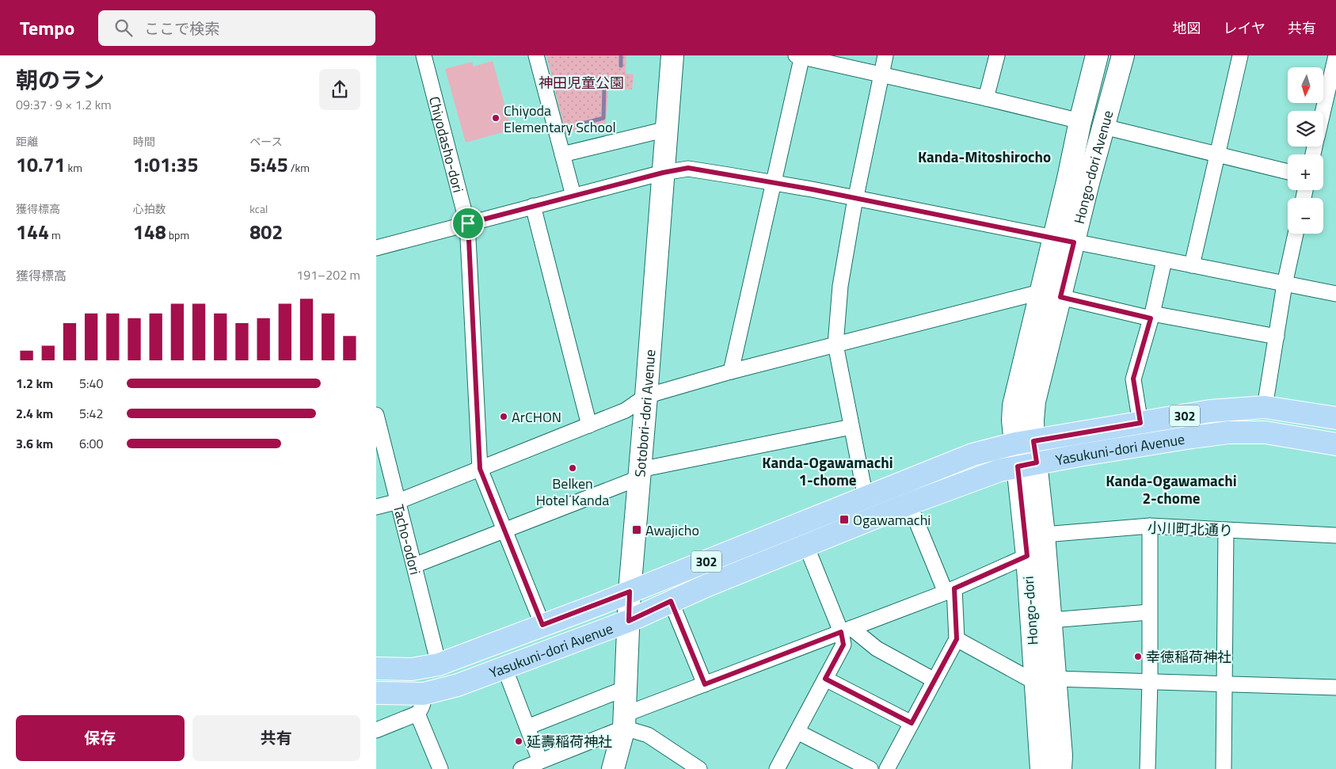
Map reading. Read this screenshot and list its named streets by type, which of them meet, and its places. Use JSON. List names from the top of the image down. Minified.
{"streets":{"main road":["Hongo-dori Avenue","Sotobori-dori Avenue","302","Yasukuni-dori Avenue","Hongo-dori"],"street":["Chiyodasho-dori","小川町北通り","Tacho-odori"]},"crossings":[["Chiyodasho-dori","Yasukuni-dori Avenue"],["Hongo-dori Avenue","Yasukuni-dori Avenue"],["Hongo-dori Avenue","Hongo-dori"],["Sotobori-dori Avenue","Yasukuni-dori Avenue"],["Yasukuni-dori Avenue","Tacho-odori"],["Yasukuni-dori Avenue","Hongo-dori"],["小川町北通り","Hongo-dori"]],"districts":["Kanda-Mitoshirocho","Kanda-Ogawamachi 1-chome","Kanda-Ogawamachi 2-chome"],"parks":["神田児童公園"],"places":{"other":["Chiyoda Elementary School","ArCHON","Belken Hotel Kanda","幸徳稲荷神社","延壽稲荷神社"],"transit":["Ogawamachi","Awajicho"]},"north":"bottom","page":{"header":"Tempo","search":"ここで検索","nav":["地図","レイヤ","共有"],"heading":["朝のラン","09:37 · 9 × 1.2 km"],"map_buttons":["+","−"],"stats":[["距離","10.71 km"],["時間","1:01:35"],["ペース","5:45 /km"],["獲得標高","144 m"],["心拍数","148 bpm"],["kcal","802"]],"chart":["獲得標高","191–202 m"],"list":[{"name":"1.2 km","note":"5:40"},{"name":"2.4 km","note":"5:42"},{"name":"3.6 km","note":"6:00"}],"buttons":["保存","共有"]}}
